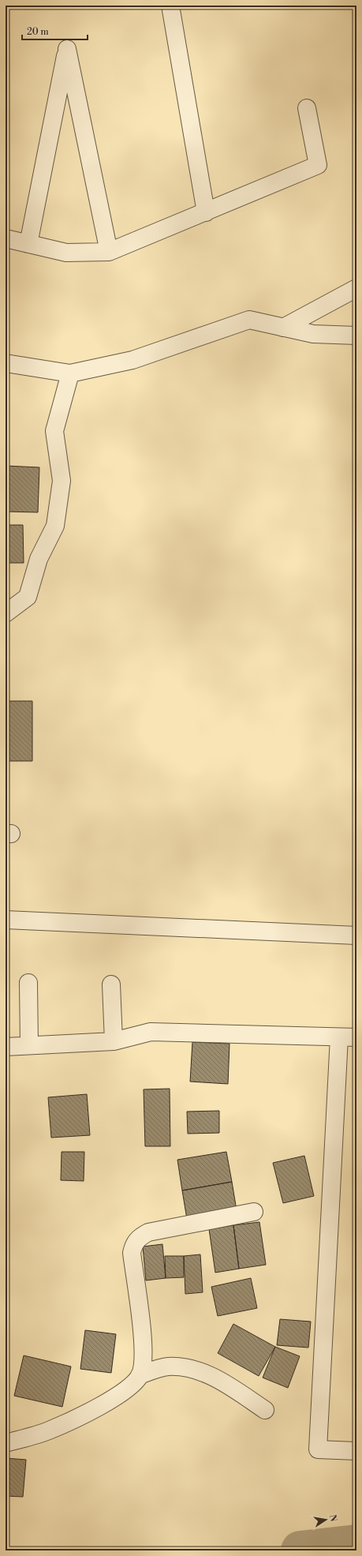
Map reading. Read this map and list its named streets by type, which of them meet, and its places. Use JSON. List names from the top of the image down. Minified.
{"scale_bar":"20 m","north":"right"}
